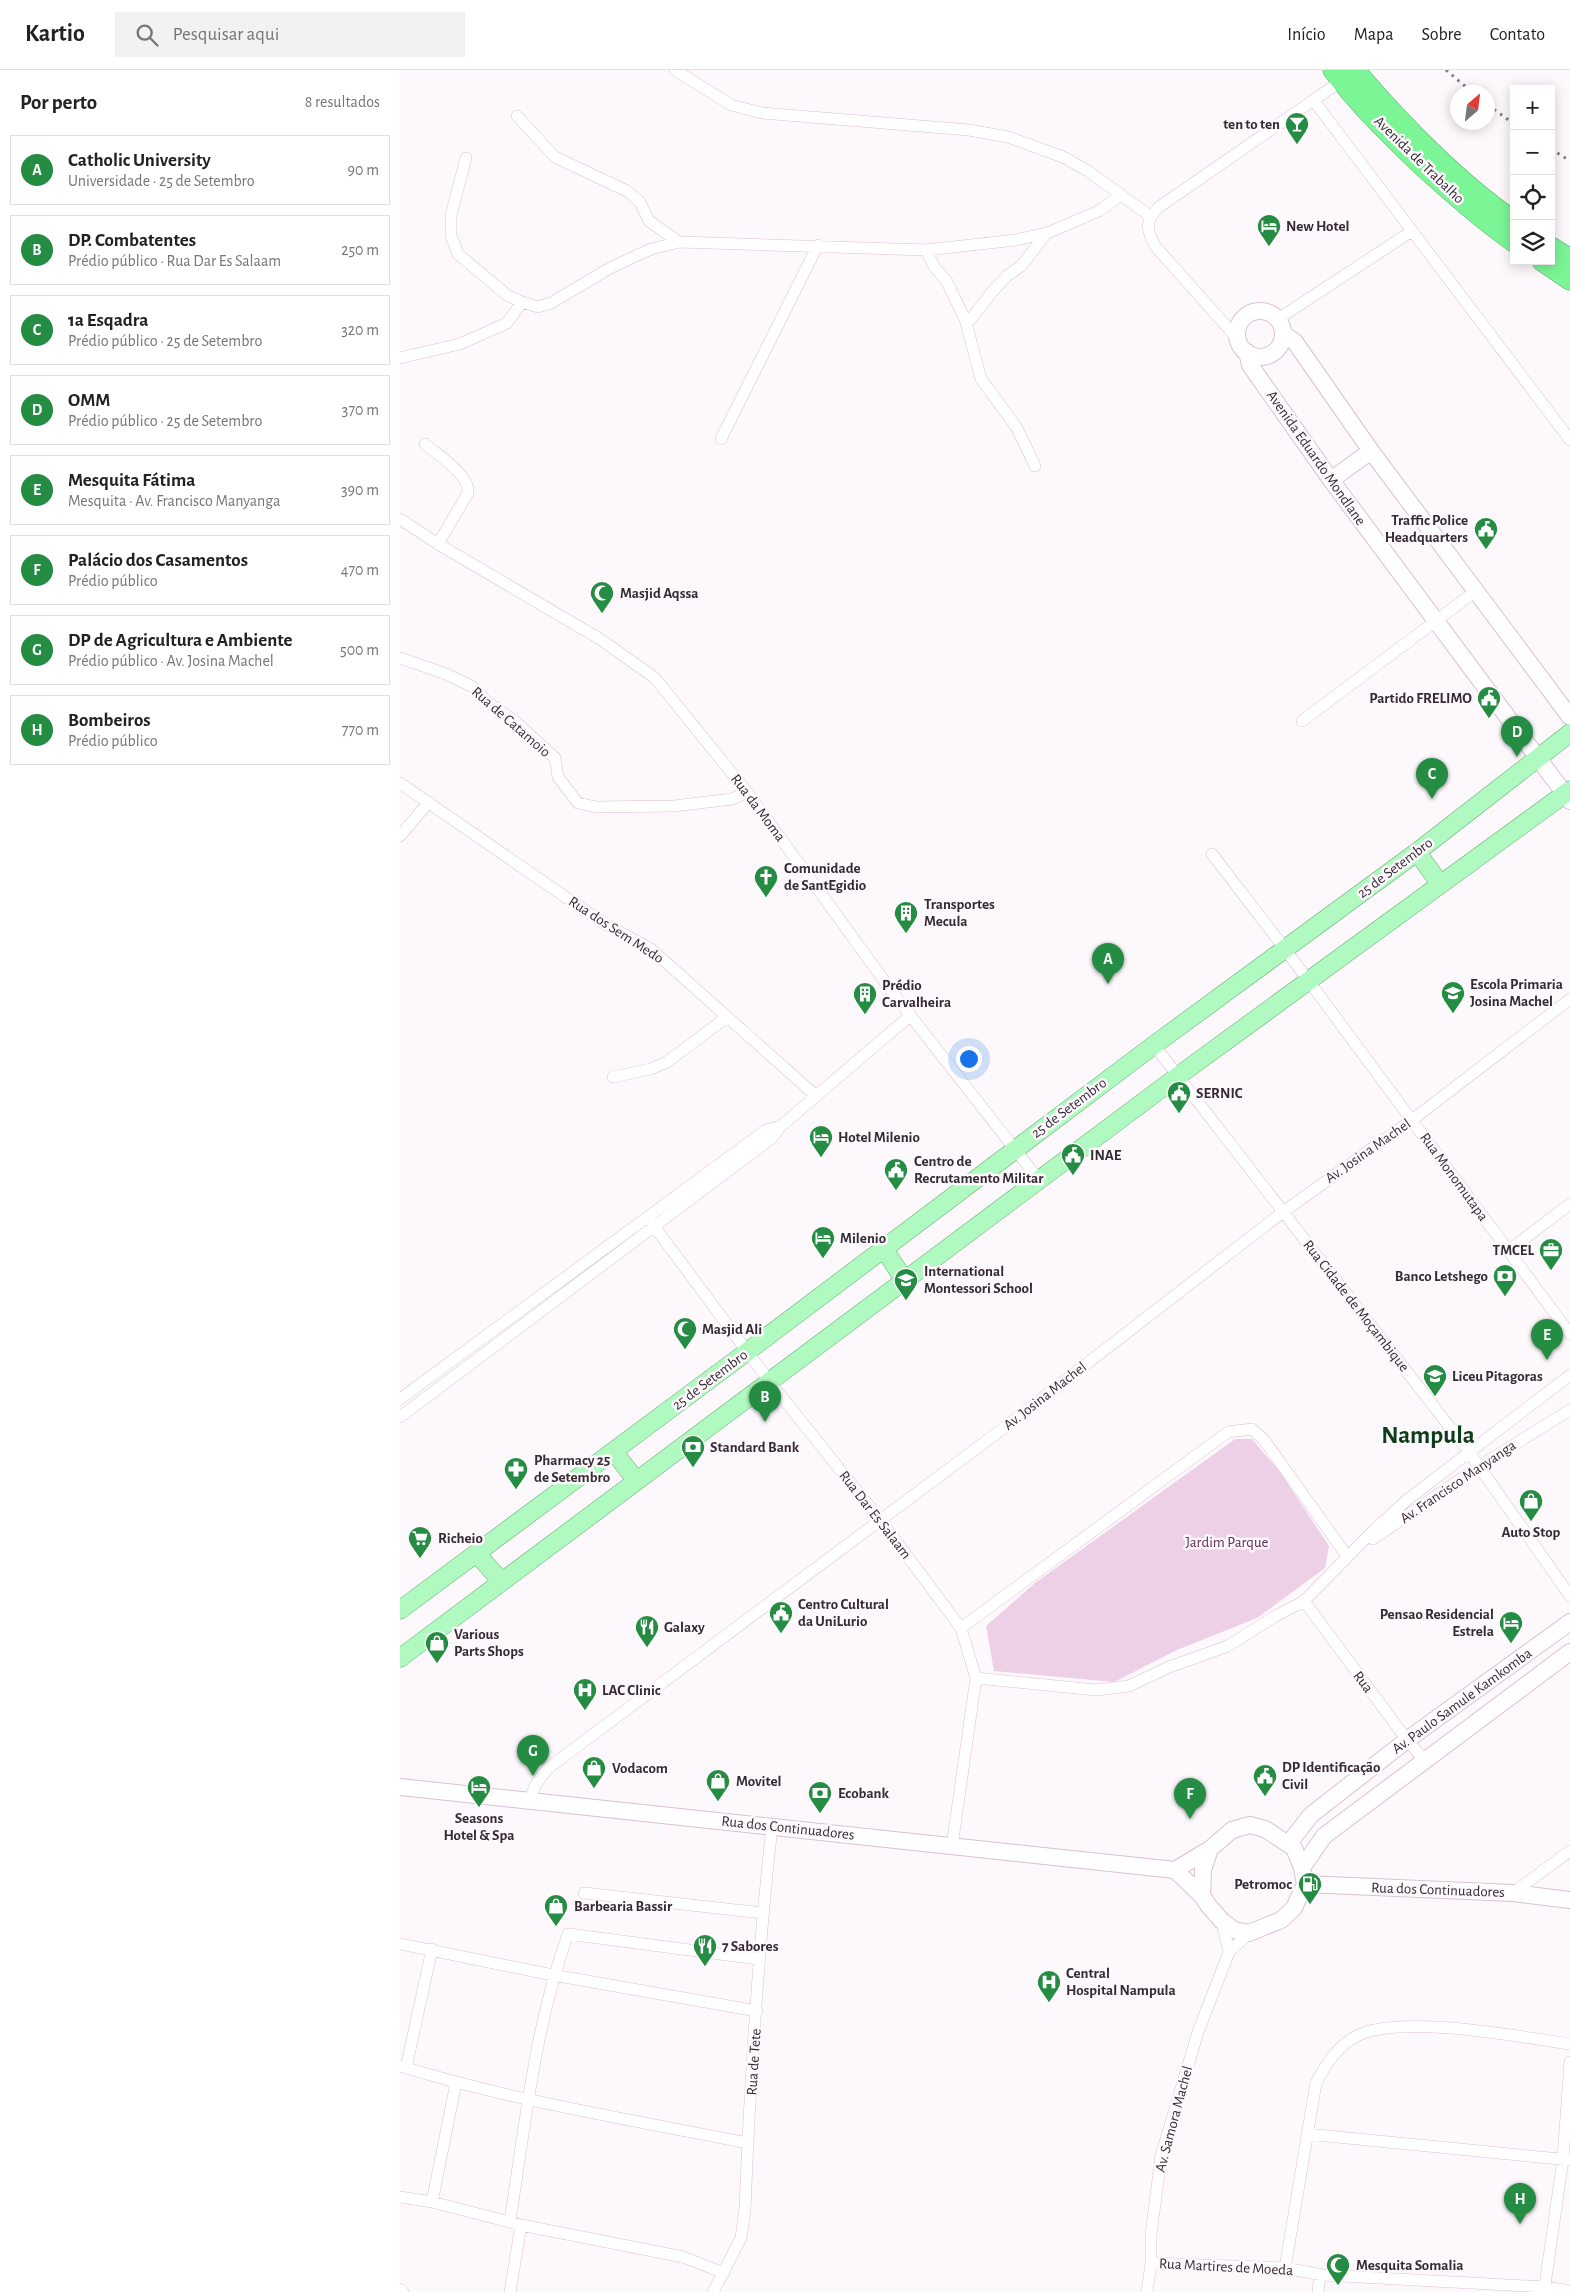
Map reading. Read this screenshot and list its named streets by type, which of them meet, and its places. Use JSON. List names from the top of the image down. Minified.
{"streets":{"highway":["Avenida de Trabalho"],"main road":["Avenida Eduardo Mondlane","25 de Setembro","Av. Paulo Samule Kamkomba","Rua dos Continuadores"],"street":["Rua de Catamoio","Rua da Moma","Rua dos Sem Medo","Av. Josina Machel","Rua Monomutapa","Rua Cidade de Moçambique","Av. Francisco Manyanga","Rua Dar Es Salaam","Rua","Rua de Tete","Av. Samora Machel","Rua Martires de Moeda"]},"crossings":[["Avenida Eduardo Mondlane","25 de Setembro"],["Rua de Catamoio","Rua da Moma"],["Rua da Moma","25 de Setembro"],["25 de Setembro","Rua Monomutapa"],["25 de Setembro","Rua Cidade de Moçambique"],["25 de Setembro","Rua Dar Es Salaam"],["Av. Josina Machel","Rua Monomutapa"],["Av. Josina Machel","Rua Cidade de Moçambique"],["Av. Josina Machel","Rua Dar Es Salaam"],["Av. Josina Machel","Rua dos Continuadores"],["Rua Cidade de Moçambique","Av. Francisco Manyanga"],["Av. Francisco Manyanga","Rua Dar Es Salaam"],["Av. Francisco Manyanga","Rua"],["Rua Dar Es Salaam","Rua dos Continuadores"],["Rua","Av. Paulo Samule Kamkomba"],["Av. Paulo Samule Kamkomba","Rua dos Continuadores"],["Rua dos Continuadores","Rua de Tete"],["Av. Samora Machel","Rua Martires de Moeda"]],"districts":["Nampula"],"parks":["Jardim Parque"],"places":{"bar":["ten to ten"],"hotel":["New Hotel","Hotel Milenio","Milenio","Pensao Residencial Estrela","Seasons Hotel & Spa"],"public building":["Traffic Police Headquarters","Partido FRELIMO","SERNIC","INAE","Centro de Recrutamento Militar","Centro Cultural da UniLurio","DP Identificação Civil"],"mosque":["Masjid Aqssa","Masjid Ali","Mesquita Somalia"],"church":["Comunidade de SantEgidio"],"building":["Transportes Mecula","Prédio Carvalheira"],"school or university":["Escola Primaria Josina Machel","International Montessori School","Liceu Pitagoras"],"office":["TMCEL"],"bank":["Banco Letshego","Standard Bank","Ecobank"],"pharmacy":["Pharmacy 25 de Setembro"],"shop":["Auto Stop","Various Parts Shops","Vodacom","Movitel","Barbearia Bassir"],"supermarket":["Richeio"],"restaurant":["Galaxy","7 Sabores"],"hospital":["LAC Clinic","Central Hospital Nampula"],"fuel station":["Petromoc"]},"north":"top right","page":{"header":"Kartio","search":"Pesquisar aqui","nav":["Início","Mapa","Sobre","Contato"],"heading":["Por perto","8 resultados"],"map_buttons":["+","−"],"list":[{"mark":"A","name":"Catholic University","note":"Universidade · 25 de Setembro","value":"90 m"},{"mark":"B","name":"DP. Combatentes","note":"Prédio público · Rua Dar Es Salaam","value":"250 m"},{"mark":"C","name":"1a Esqadra","note":"Prédio público · 25 de Setembro","value":"320 m"},{"mark":"D","name":"OMM","note":"Prédio público · 25 de Setembro","value":"370 m"},{"mark":"E","name":"Mesquita Fátima","note":"Mesquita · Av. Francisco Manyanga","value":"390 m"},{"mark":"F","name":"Palácio dos Casamentos","note":"Prédio público","value":"470 m"},{"mark":"G","name":"DP de Agricultura e Ambiente","note":"Prédio público · Av. Josina Machel","value":"500 m"},{"mark":"H","name":"Bombeiros","note":"Prédio público","value":"770 m"}],"pins":["D","C","A","E","B","G","F","H"]}}
